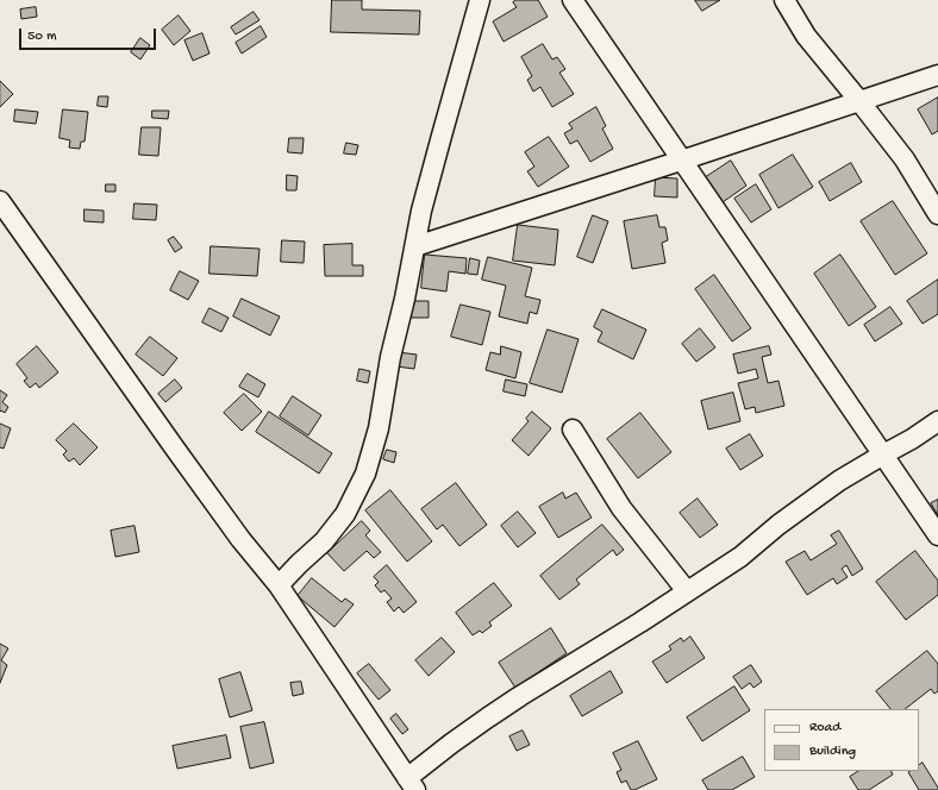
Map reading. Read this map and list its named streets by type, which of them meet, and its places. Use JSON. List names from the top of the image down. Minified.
{"legend":["Road","Building"],"scale_bar":"50 m"}
